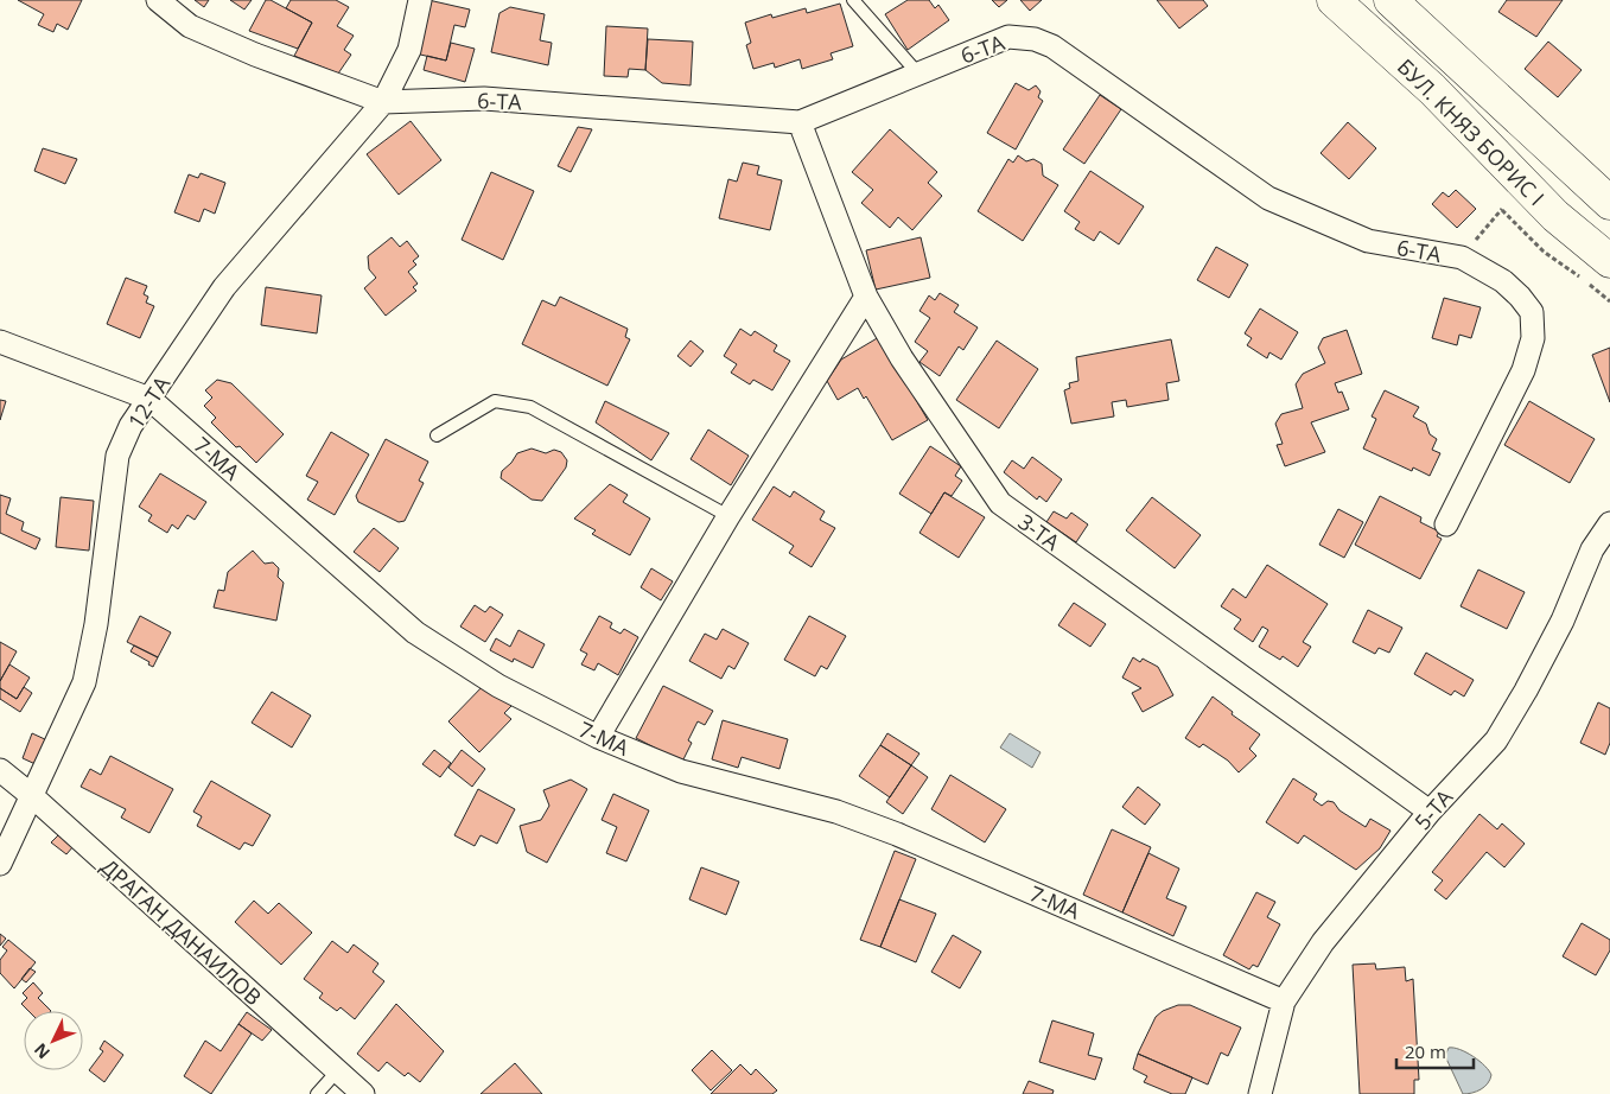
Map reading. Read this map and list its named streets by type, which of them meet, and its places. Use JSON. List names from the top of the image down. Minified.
{"streets":{"highway":["БУЛ. КНЯЗ БОРИС I"],"street":["6-ТА","12-ТА","7-МА","3-ТА","5-ТА","ДРАГАН ДАНАИЛОВ"]},"crossings":[["6-ТА","12-ТА"],["6-ТА","3-ТА"],["12-ТА","7-МА"],["12-ТА","ДРАГАН ДАНАИЛОВ"],["7-МА","5-ТА"],["3-ТА","5-ТА"]],"scale_bar":"20 m","north":"bottom left"}
